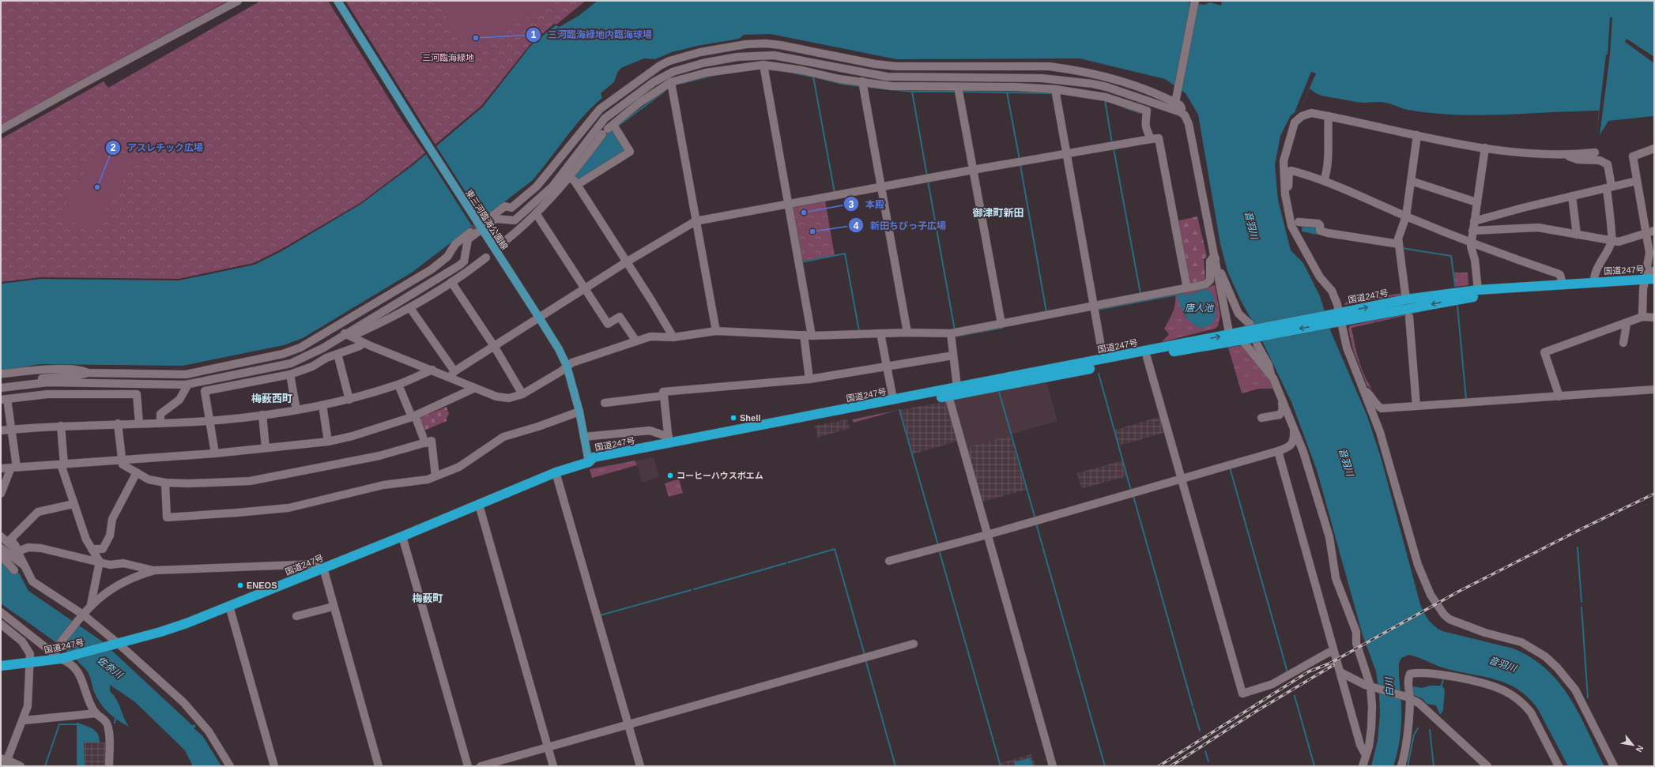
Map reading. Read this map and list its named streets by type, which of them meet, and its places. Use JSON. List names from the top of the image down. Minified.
{"streets":{"highway":["国道247号"],"main road":["東三河臨海公園線"]},"crossings":[["東三河臨海公園線","国道247号"]],"districts":["御津町新田","梅薮西町","梅薮町"],"water":["音羽川","唐人池","佐奈川","白川"],"parks":["三河臨海緑地"],"places":["三河臨海緑地内臨海球場","アスレチック広場","本殿","新田ちびっ子広場","Shell","コーヒーハウスポエム","ENEOS"],"north":"bottom right"}
